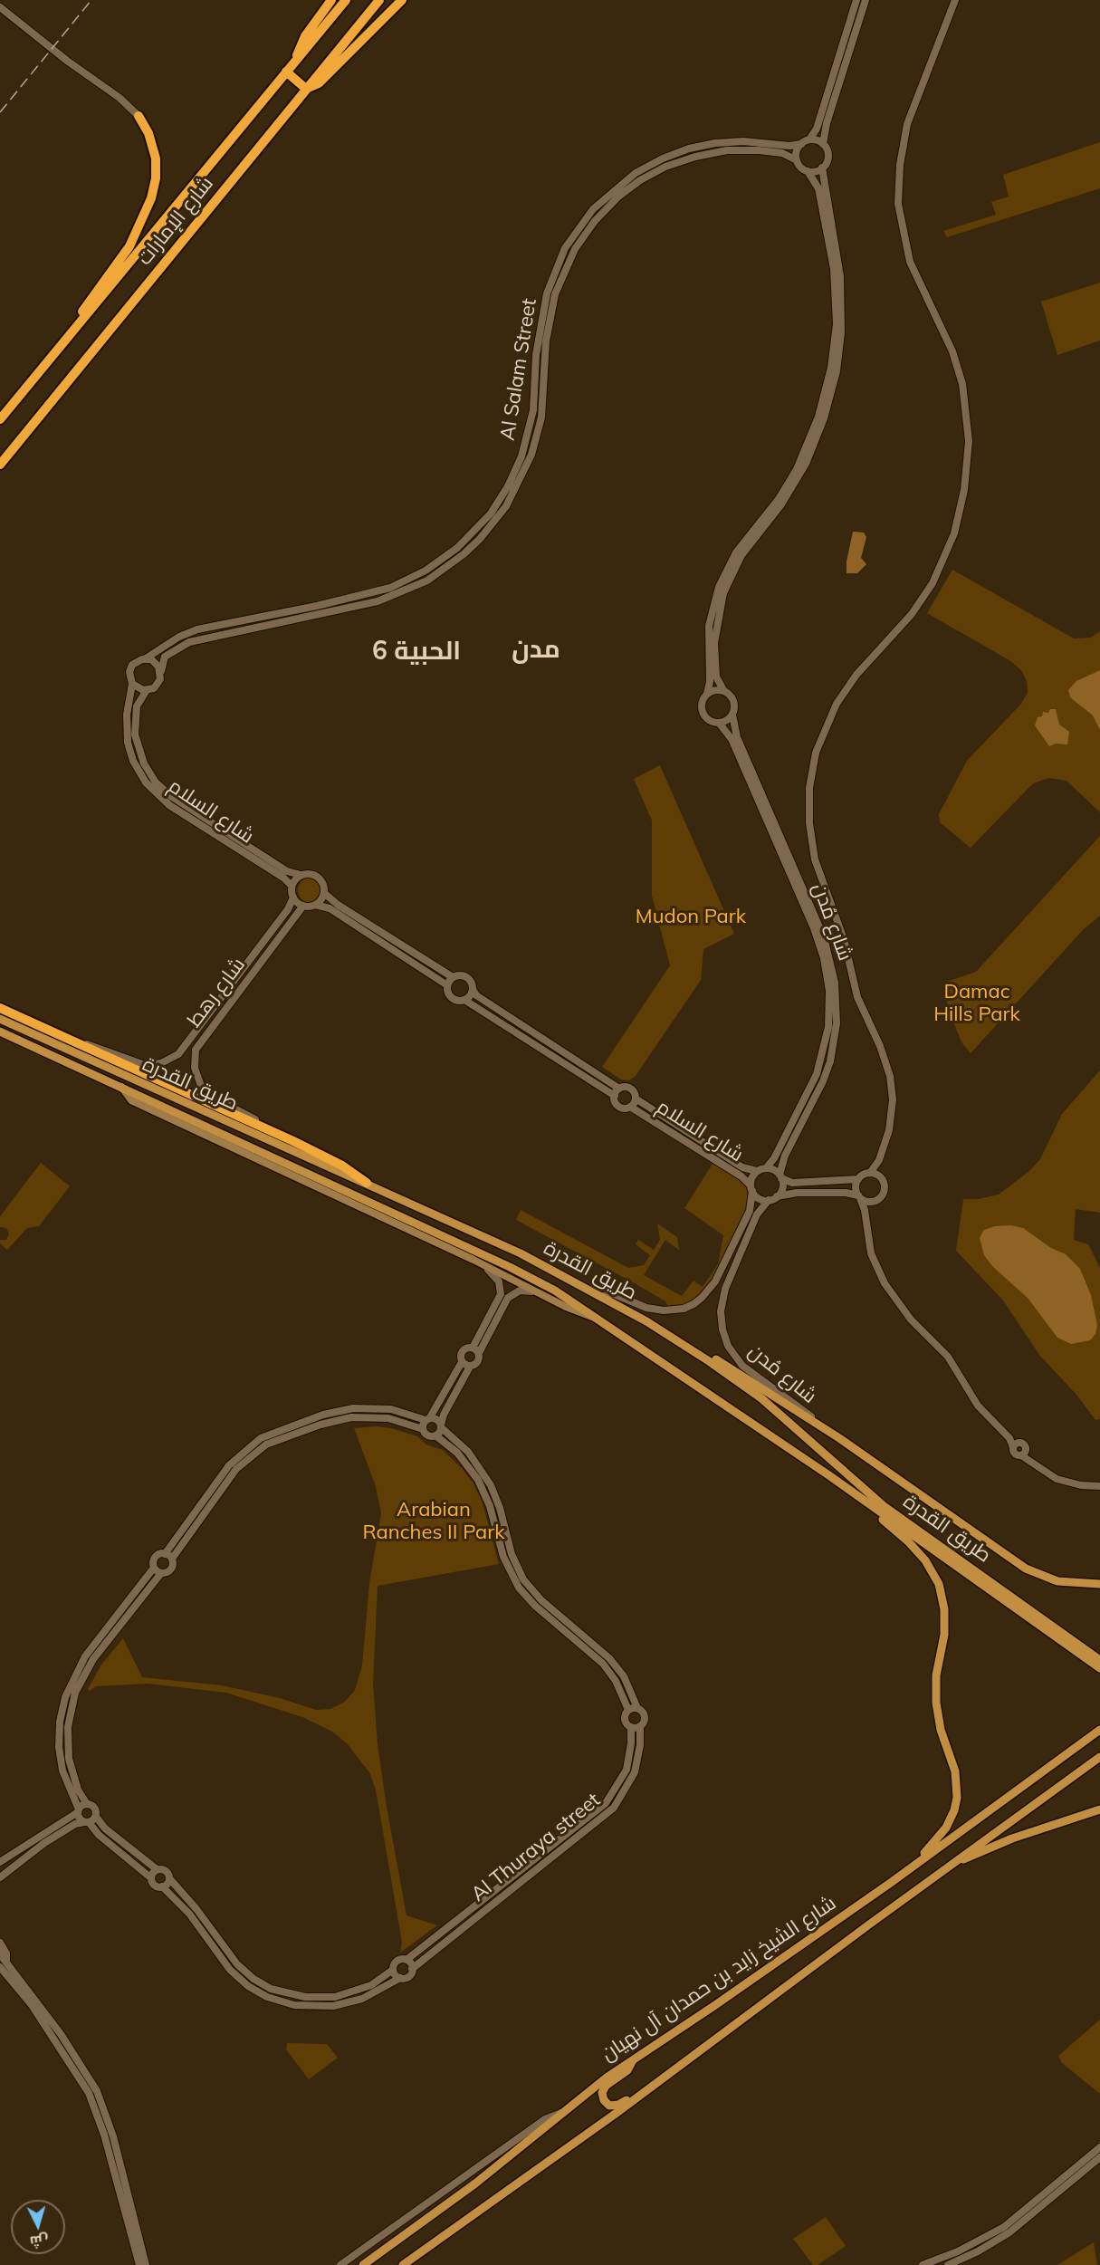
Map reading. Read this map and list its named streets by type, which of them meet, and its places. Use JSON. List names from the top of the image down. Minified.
{"streets":{"highway":["شارع الإمارات"],"main road":["طريق القدرة","شارع الشيخ زايد بن حمدان آل نهيان"],"street":["Al Salam Street","شارع السلام","شارع مُدن","شارع رهط","Al Thuraya street"]},"crossings":[["Al Salam Street","شارع السلام"],["شارع السلام","شارع مُدن"],["شارع السلام","شارع رهط"]],"districts":["مدن","الحبية 6"],"parks":["Mudon Park","Damac Hills Park","Arabian Ranches II Park"],"north":"bottom"}
